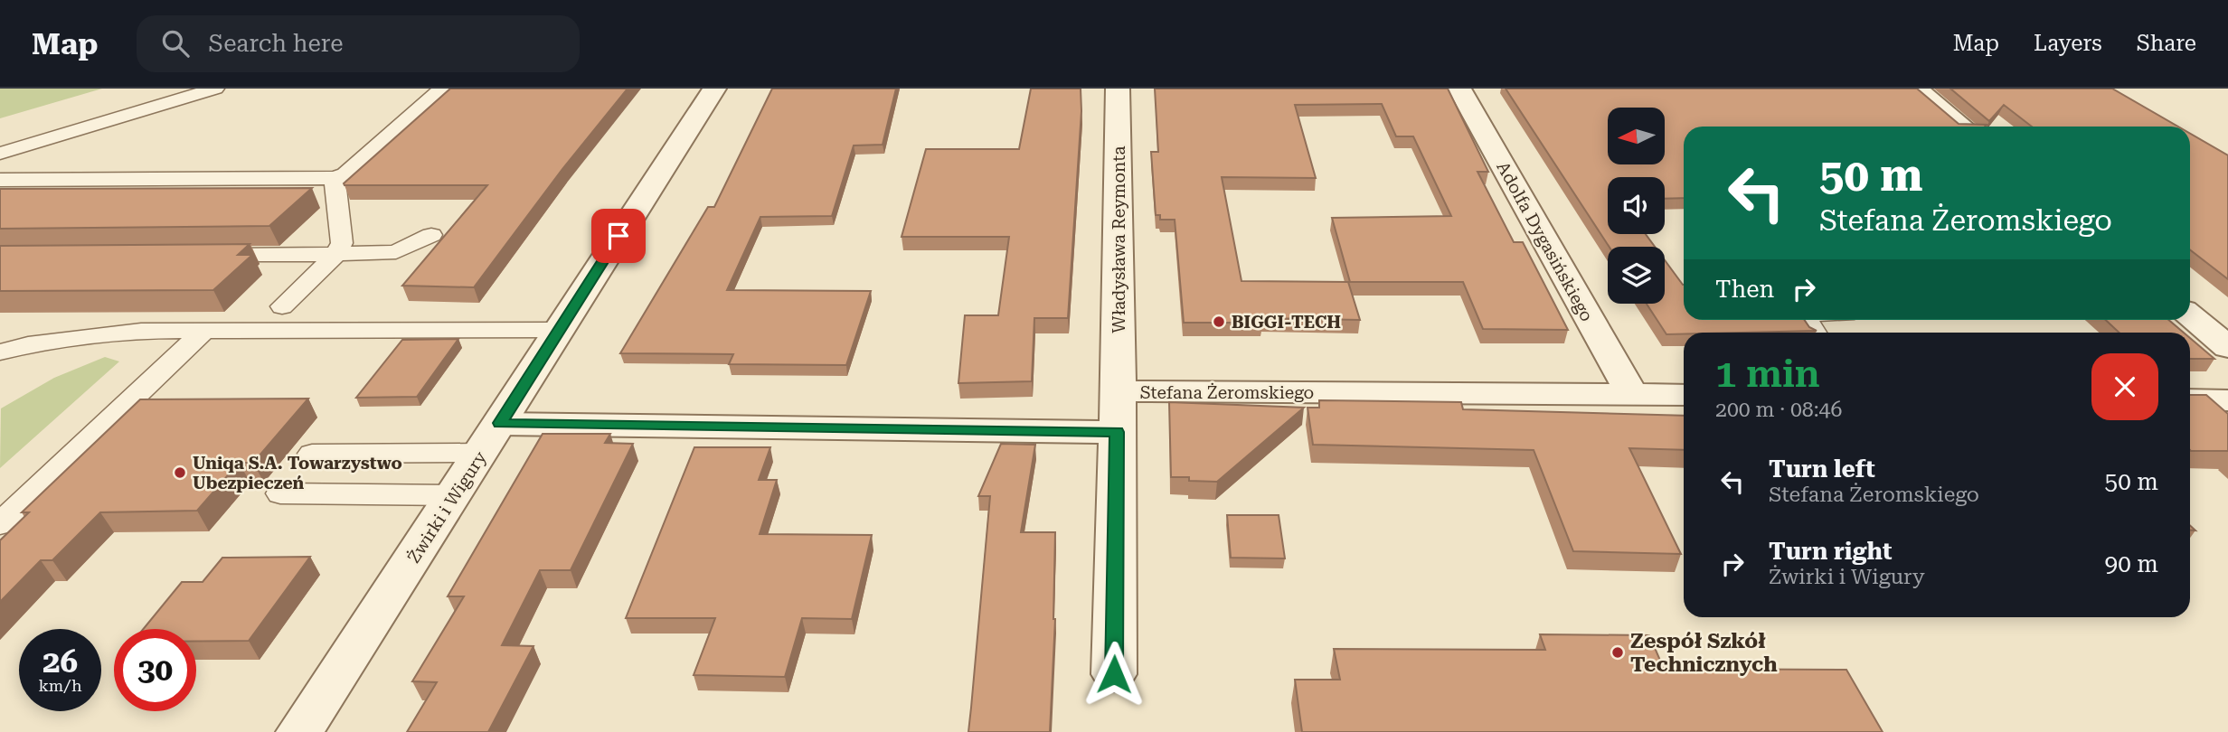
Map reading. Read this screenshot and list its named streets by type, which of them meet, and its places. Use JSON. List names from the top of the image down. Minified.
{"streets":{"street":["Władysława Reymonta","Adolfa Dygasińskiego","Stefana Żeromskiego","Żwirki i Wigury"]},"crossings":[["Władysława Reymonta","Stefana Żeromskiego"],["Adolfa Dygasińskiego","Stefana Żeromskiego"]],"places":["BIGGI-TECH","Uniqa S.A. Towarzystwo Ubezpieczeń","Zespół Szkół Technicznych"],"north":"left","page":{"header":"Map","search":"Search here","nav":["Map","Layers","Share"],"turn":["50 m","Stefana Żeromskiego"],"then":"Then","heading":["1 min","200 m · 08:46"],"list":[{"name":"Turn left","note":"Stefana Żeromskiego","value":"50 m"},{"name":"Turn right","note":"Żwirki i Wigury","value":"90 m"}],"speed":"26 km/h","limit":"30"}}
